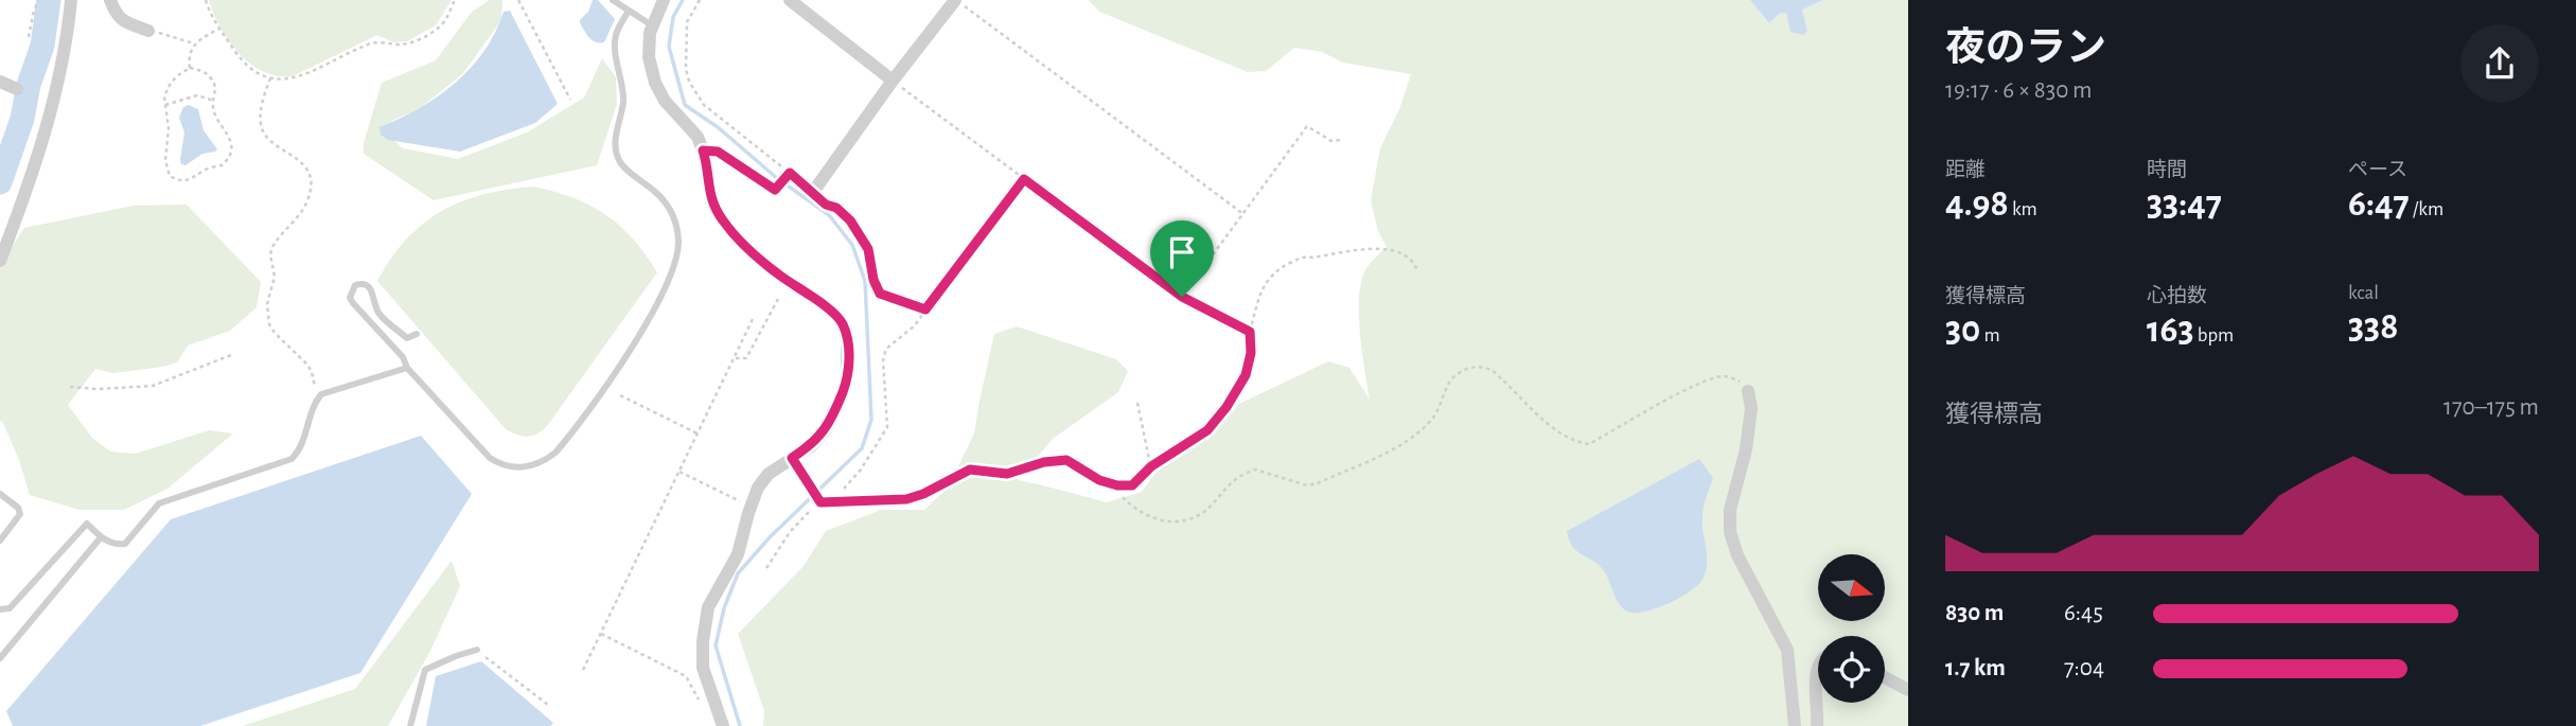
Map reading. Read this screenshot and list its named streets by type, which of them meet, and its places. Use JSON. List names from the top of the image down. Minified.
{"north":"right","page":{"heading":["夜のラン","19:17 · 6 × 830 m"],"stats":[["距離","4.98 km"],["時間","33:47"],["ペース","6:47 /km"],["獲得標高","30 m"],["心拍数","163 bpm"],["kcal","338"]],"chart":["獲得標高","170–175 m"],"list":[{"name":"830 m","note":"6:45"},{"name":"1.7 km","note":"7:04"}]}}
